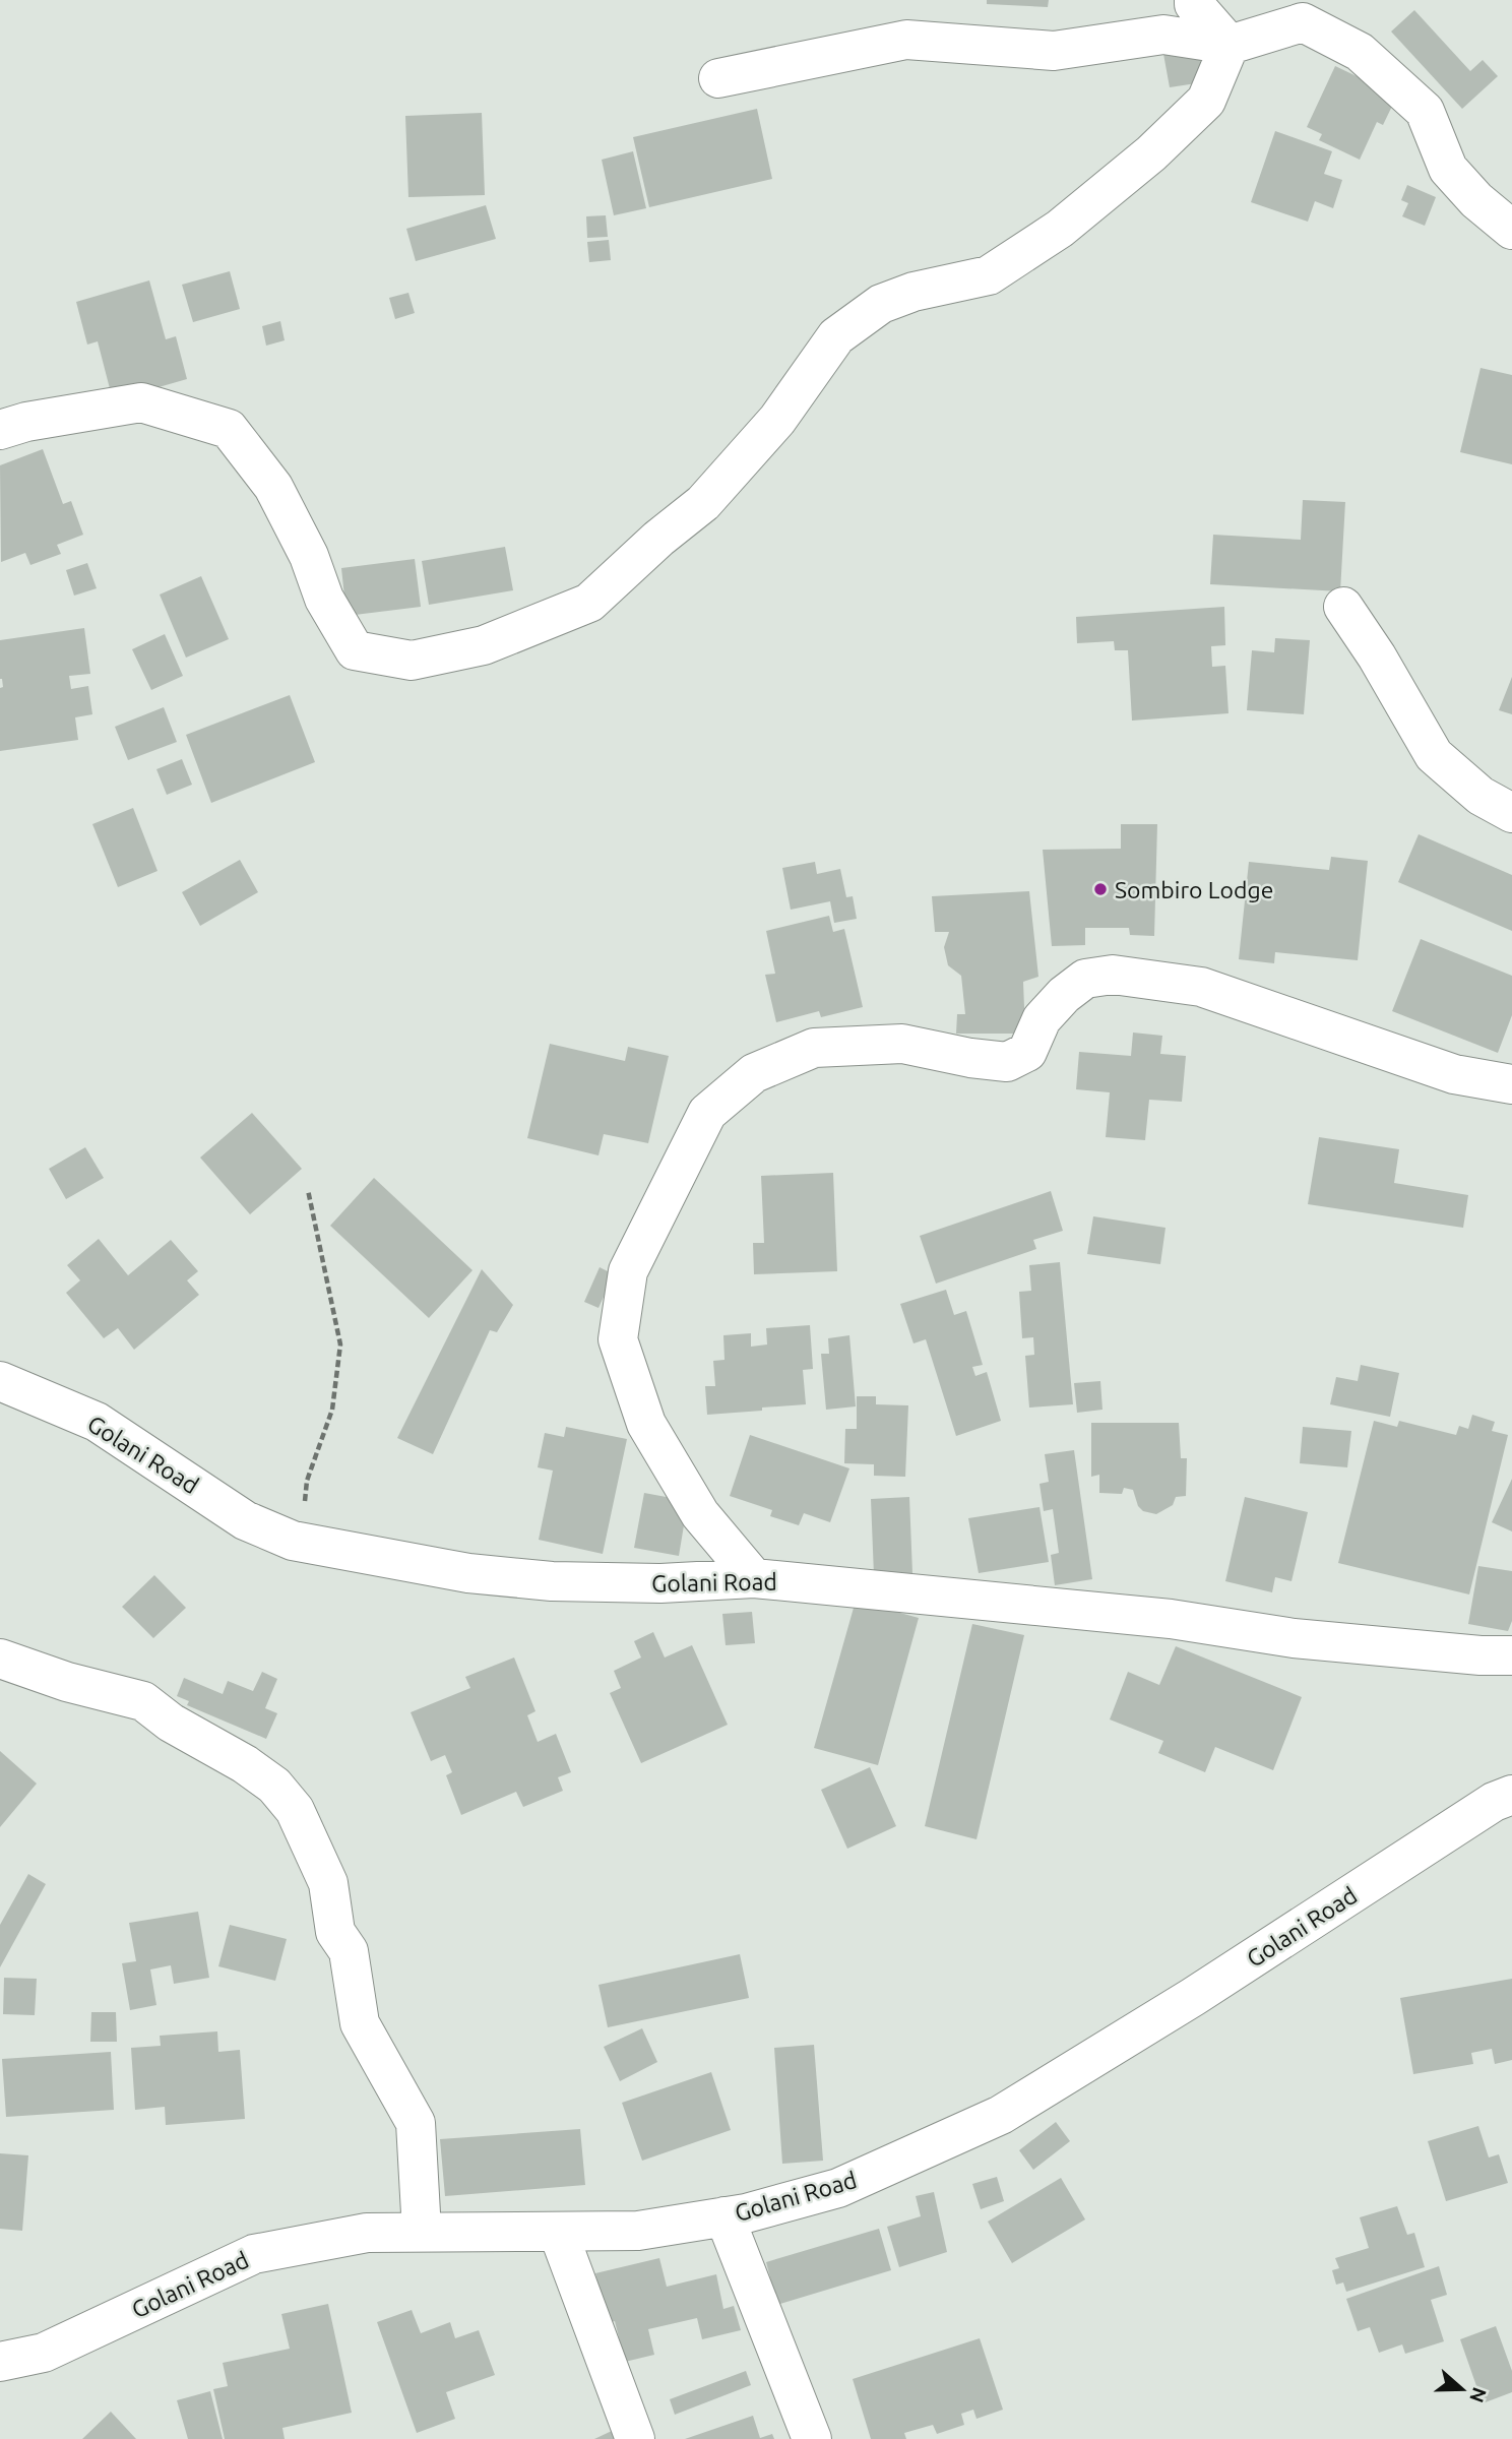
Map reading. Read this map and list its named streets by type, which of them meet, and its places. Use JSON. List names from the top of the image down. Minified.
{"streets":{"street":["Golani Road"]},"places":["Sombiro Lodge"],"north":"right"}
